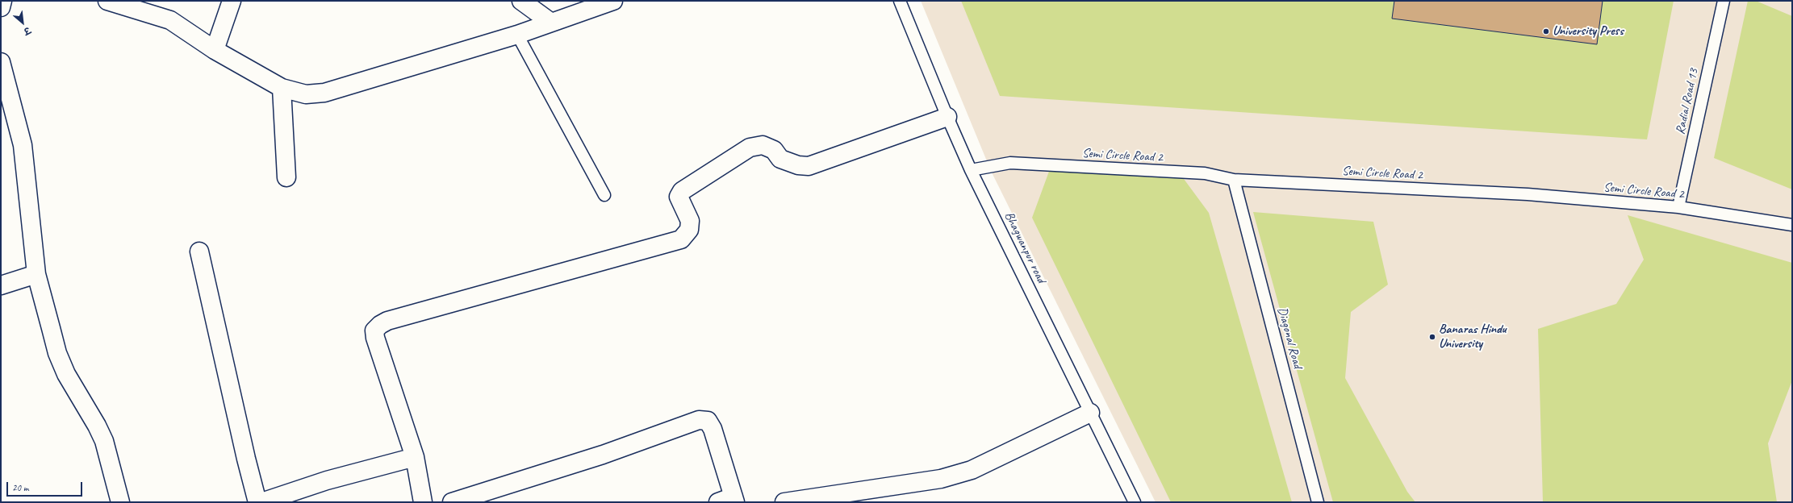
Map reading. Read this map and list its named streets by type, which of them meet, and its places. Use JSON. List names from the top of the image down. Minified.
{"streets":{"lane":["Radial Road 13","Semi Circle Road 2","Bhagwanpur road","Diagonal Road"]},"crossings":[["Radial Road 13","Semi Circle Road 2"],["Semi Circle Road 2","Bhagwanpur road"],["Semi Circle Road 2","Diagonal Road"]],"places":["University Press","Banaras Hindu University"],"scale_bar":"20 m","north":"bottom right"}
